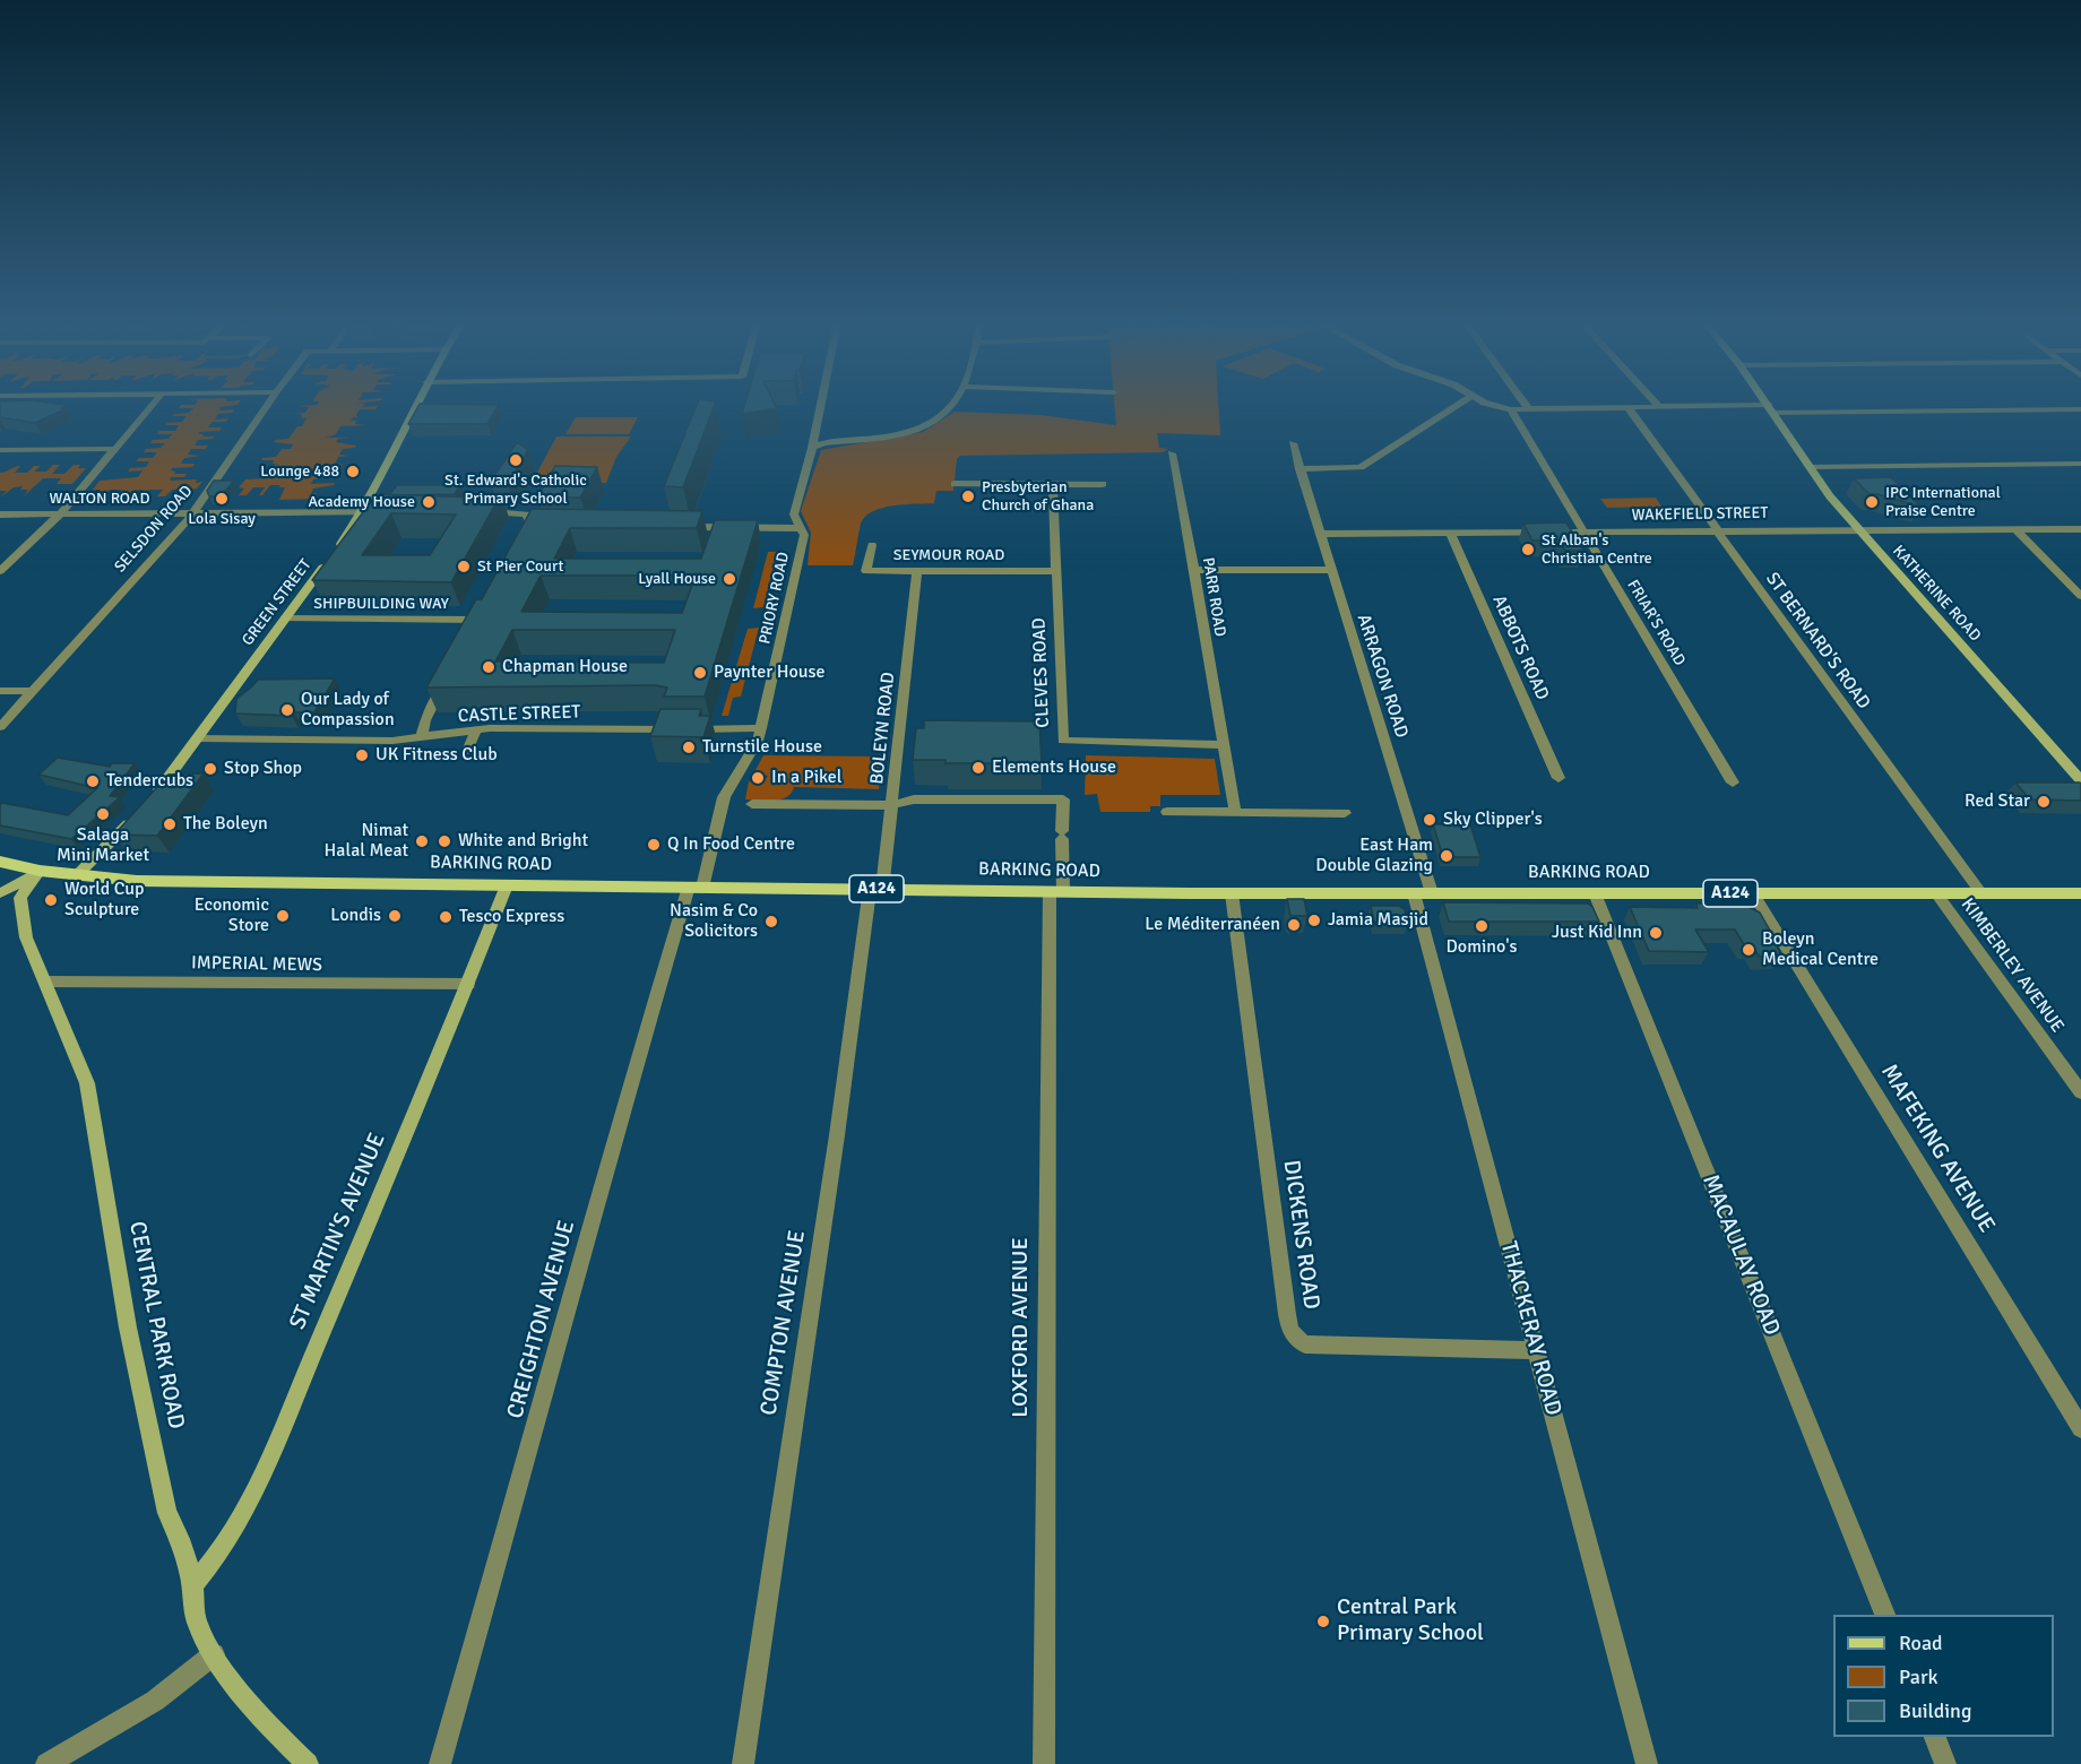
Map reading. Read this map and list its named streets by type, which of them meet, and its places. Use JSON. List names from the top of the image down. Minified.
{"streets":{"main road":["KATHERINE ROAD","GREEN STREET","BARKING ROAD","A124","ST MARTIN'S AVENUE","CENTRAL PARK ROAD"],"street":["WALTON ROAD","WAKEFIELD STREET","SELSDON ROAD","SEYMOUR ROAD","PARR ROAD","PRIORY ROAD","SHIPBUILDING WAY","FRIAR'S ROAD","ST BERNARD'S ROAD","ABBOTS ROAD","CLEVES ROAD","ARRAGON ROAD","CASTLE STREET","BOLEYN ROAD","IMPERIAL MEWS","KIMBERLEY AVENUE","MAFEKING AVENUE","DICKENS ROAD","MACAULAY ROAD","CREIGHTON AVENUE","COMPTON AVENUE","LOXFORD AVENUE","THACKERAY ROAD"]},"crossings":[["WALTON ROAD","SELSDON ROAD"],["WALTON ROAD","GREEN STREET"],["WAKEFIELD STREET","KATHERINE ROAD"],["WAKEFIELD STREET","FRIAR'S ROAD"],["WAKEFIELD STREET","ST BERNARD'S ROAD"],["WAKEFIELD STREET","ABBOTS ROAD"],["WAKEFIELD STREET","ARRAGON ROAD"],["SEYMOUR ROAD","CLEVES ROAD"],["SEYMOUR ROAD","BOLEYN ROAD"],["PARR ROAD","CLEVES ROAD"],["PRIORY ROAD","CASTLE STREET"],["PRIORY ROAD","BARKING ROAD"],["PRIORY ROAD","CREIGHTON AVENUE"],["GREEN STREET","SHIPBUILDING WAY"],["GREEN STREET","CASTLE STREET"],["ST BERNARD'S ROAD","BARKING ROAD"],["ARRAGON ROAD","BARKING ROAD"],["BOLEYN ROAD","BARKING ROAD"],["BOLEYN ROAD","COMPTON AVENUE"],["BOLEYN ROAD","LOXFORD AVENUE"],["BARKING ROAD","KIMBERLEY AVENUE"],["BARKING ROAD","MAFEKING AVENUE"],["BARKING ROAD","ST MARTIN'S AVENUE"],["BARKING ROAD","DICKENS ROAD"],["BARKING ROAD","MACAULAY ROAD"],["BARKING ROAD","CREIGHTON AVENUE"],["BARKING ROAD","COMPTON AVENUE"],["BARKING ROAD","CENTRAL PARK ROAD"],["BARKING ROAD","LOXFORD AVENUE"],["BARKING ROAD","THACKERAY ROAD"],["IMPERIAL MEWS","ST MARTIN'S AVENUE"],["IMPERIAL MEWS","CENTRAL PARK ROAD"],["ST MARTIN'S AVENUE","CENTRAL PARK ROAD"],["DICKENS ROAD","THACKERAY ROAD"]],"places":["St. Edward's Catholic Primary School","Lounge 488","Presbyterian Church of Ghana","Lola Sisay","Academy House","IPC International Praise Centre","St Alban's Christian Centre","St Pier Court","Lyall House","Chapman House","Paynter House","Our Lady of Compassion","Turnstile House","UK Fitness Club","Elements House","Stop Shop","In a Pikel","Tendercubs","Red Star","Salaga Mini Market","Sky Clipper's","The Boleyn","Nimat Halal Meat","White and Bright","Q In Food Centre","East Ham Double Glazing","World Cup Sculpture","Economic Store","Londis","Tesco Express","Jamia Masjid","Nasim & Co Solicitors","Le Méditerranéen","Domino's","Just Kid Inn","Boleyn Medical Centre","Central Park Primary School"],"legend":["Road","Park","Building"]}
